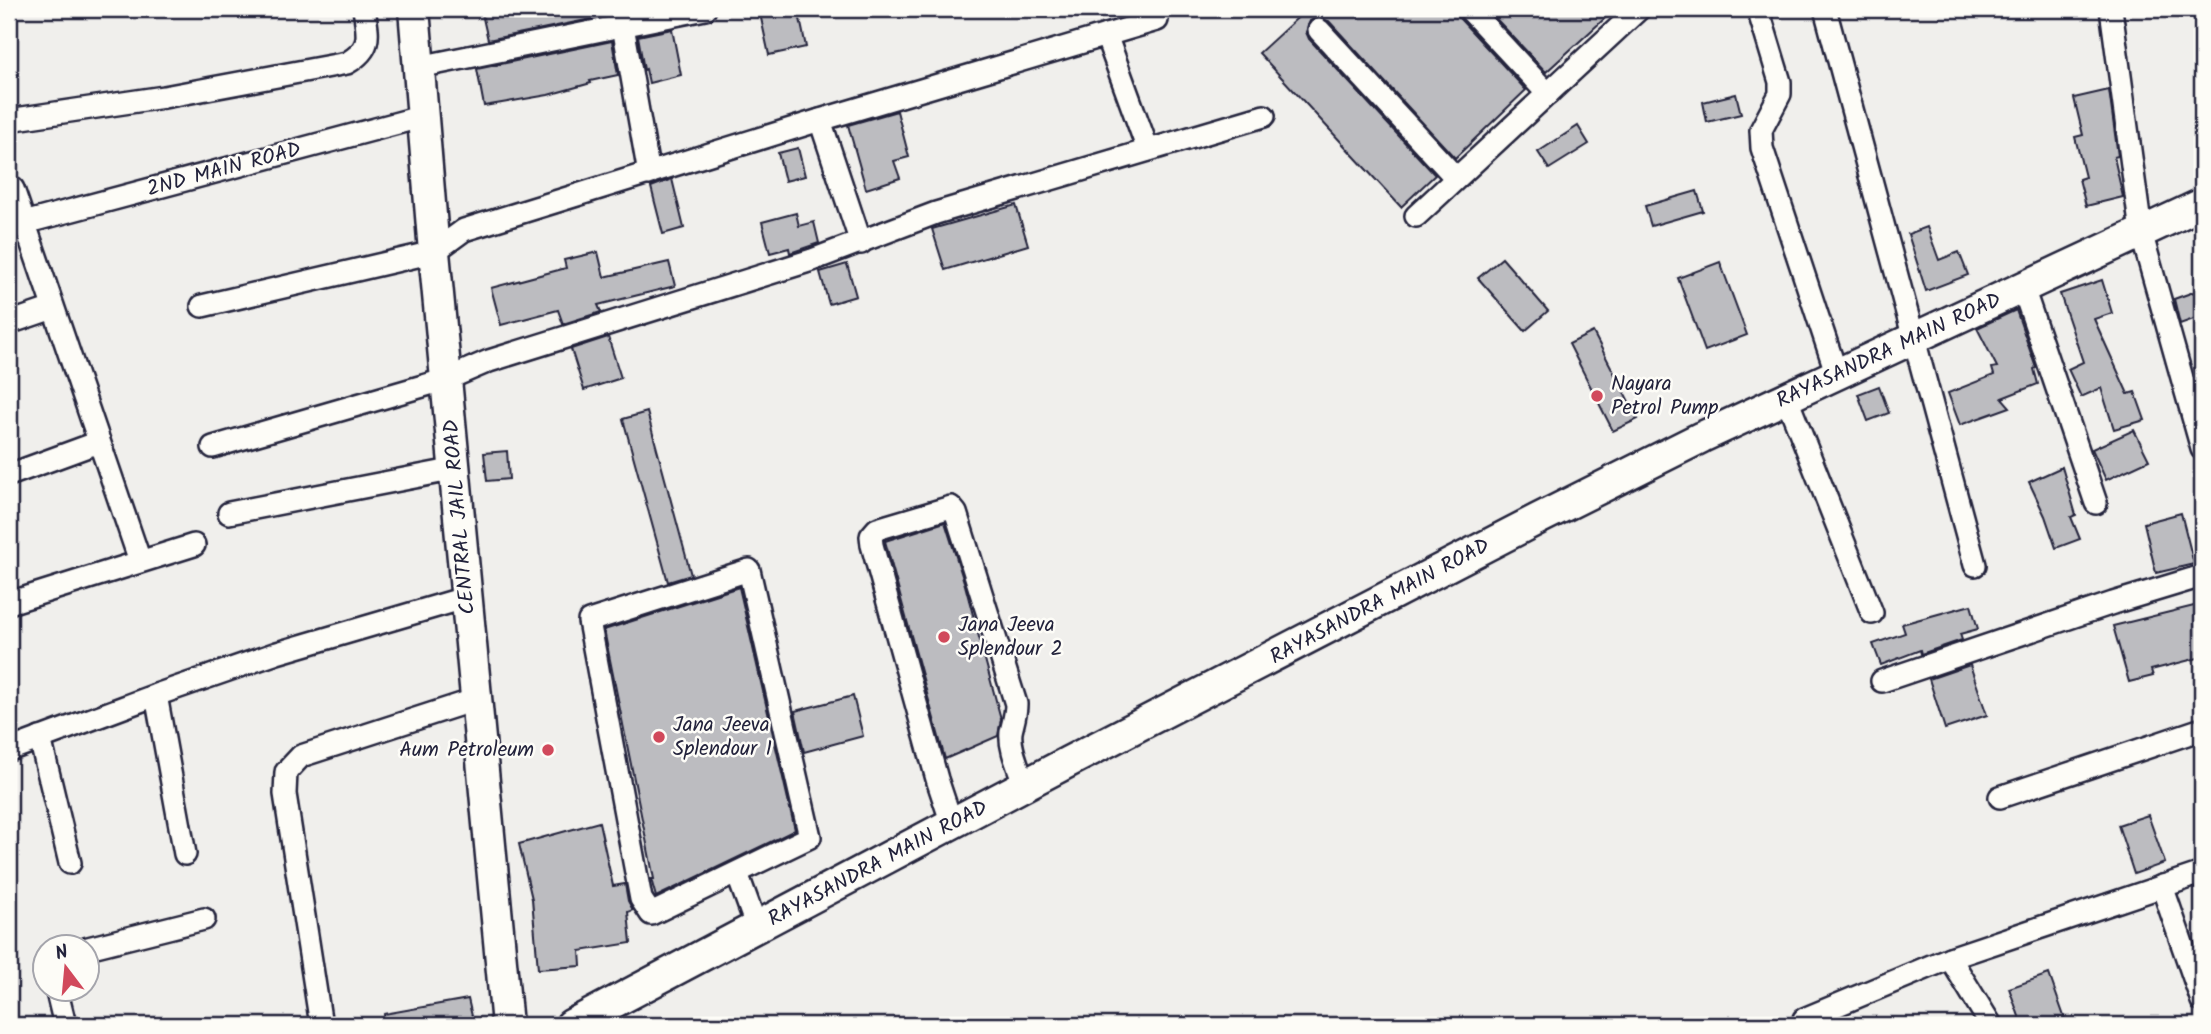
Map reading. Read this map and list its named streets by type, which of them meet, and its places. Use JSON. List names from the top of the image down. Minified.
{"streets":{"street":["2ND MAIN ROAD","RAYASANDRA MAIN ROAD","CENTRAL JAIL ROAD"]},"crossings":[["2ND MAIN ROAD","CENTRAL JAIL ROAD"]],"places":["Nayara Petrol Pump","Jana Jeeva Splendour 2","Jana Jeeva Splendour 1","Aum Petroleum"],"north":"top"}
